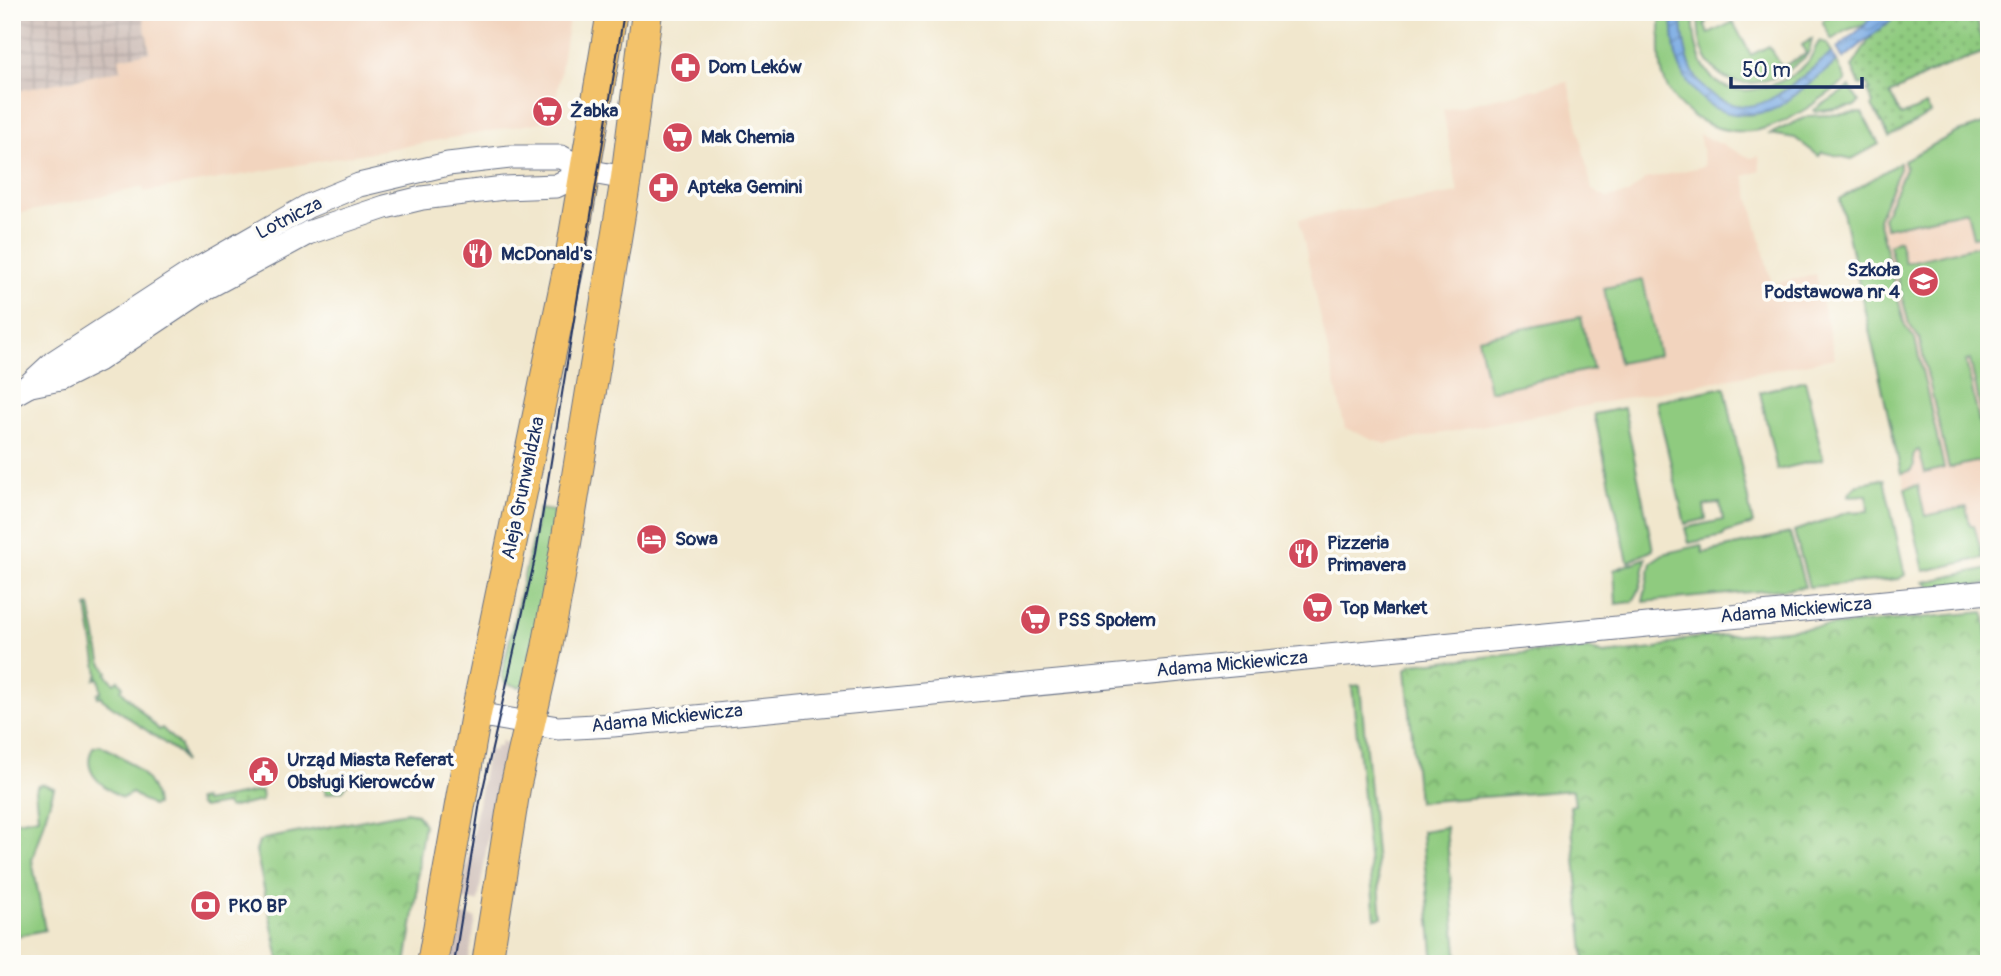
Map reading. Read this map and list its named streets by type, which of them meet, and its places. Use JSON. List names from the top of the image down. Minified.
{"streets":{"main road":["Aleja Grunwaldzka"],"street":["Lotnicza","Adama Mickiewicza"]},"crossings":[["Lotnicza","Aleja Grunwaldzka"],["Aleja Grunwaldzka","Adama Mickiewicza"]],"places":{"pharmacy":["Dom Leków","Apteka Gemini"],"supermarket":["Żabka","Mak Chemia","Top Market","PSS Społem"],"restaurant":["McDonald's","Pizzeria Primavera"],"school or university":["Szkoła Podstawowa nr 4"],"hotel":["Sowa"],"public building":["Urząd Miasta Referat Obsługi Kierowców"],"bank":["PKO BP"]},"scale_bar":"50 m"}
